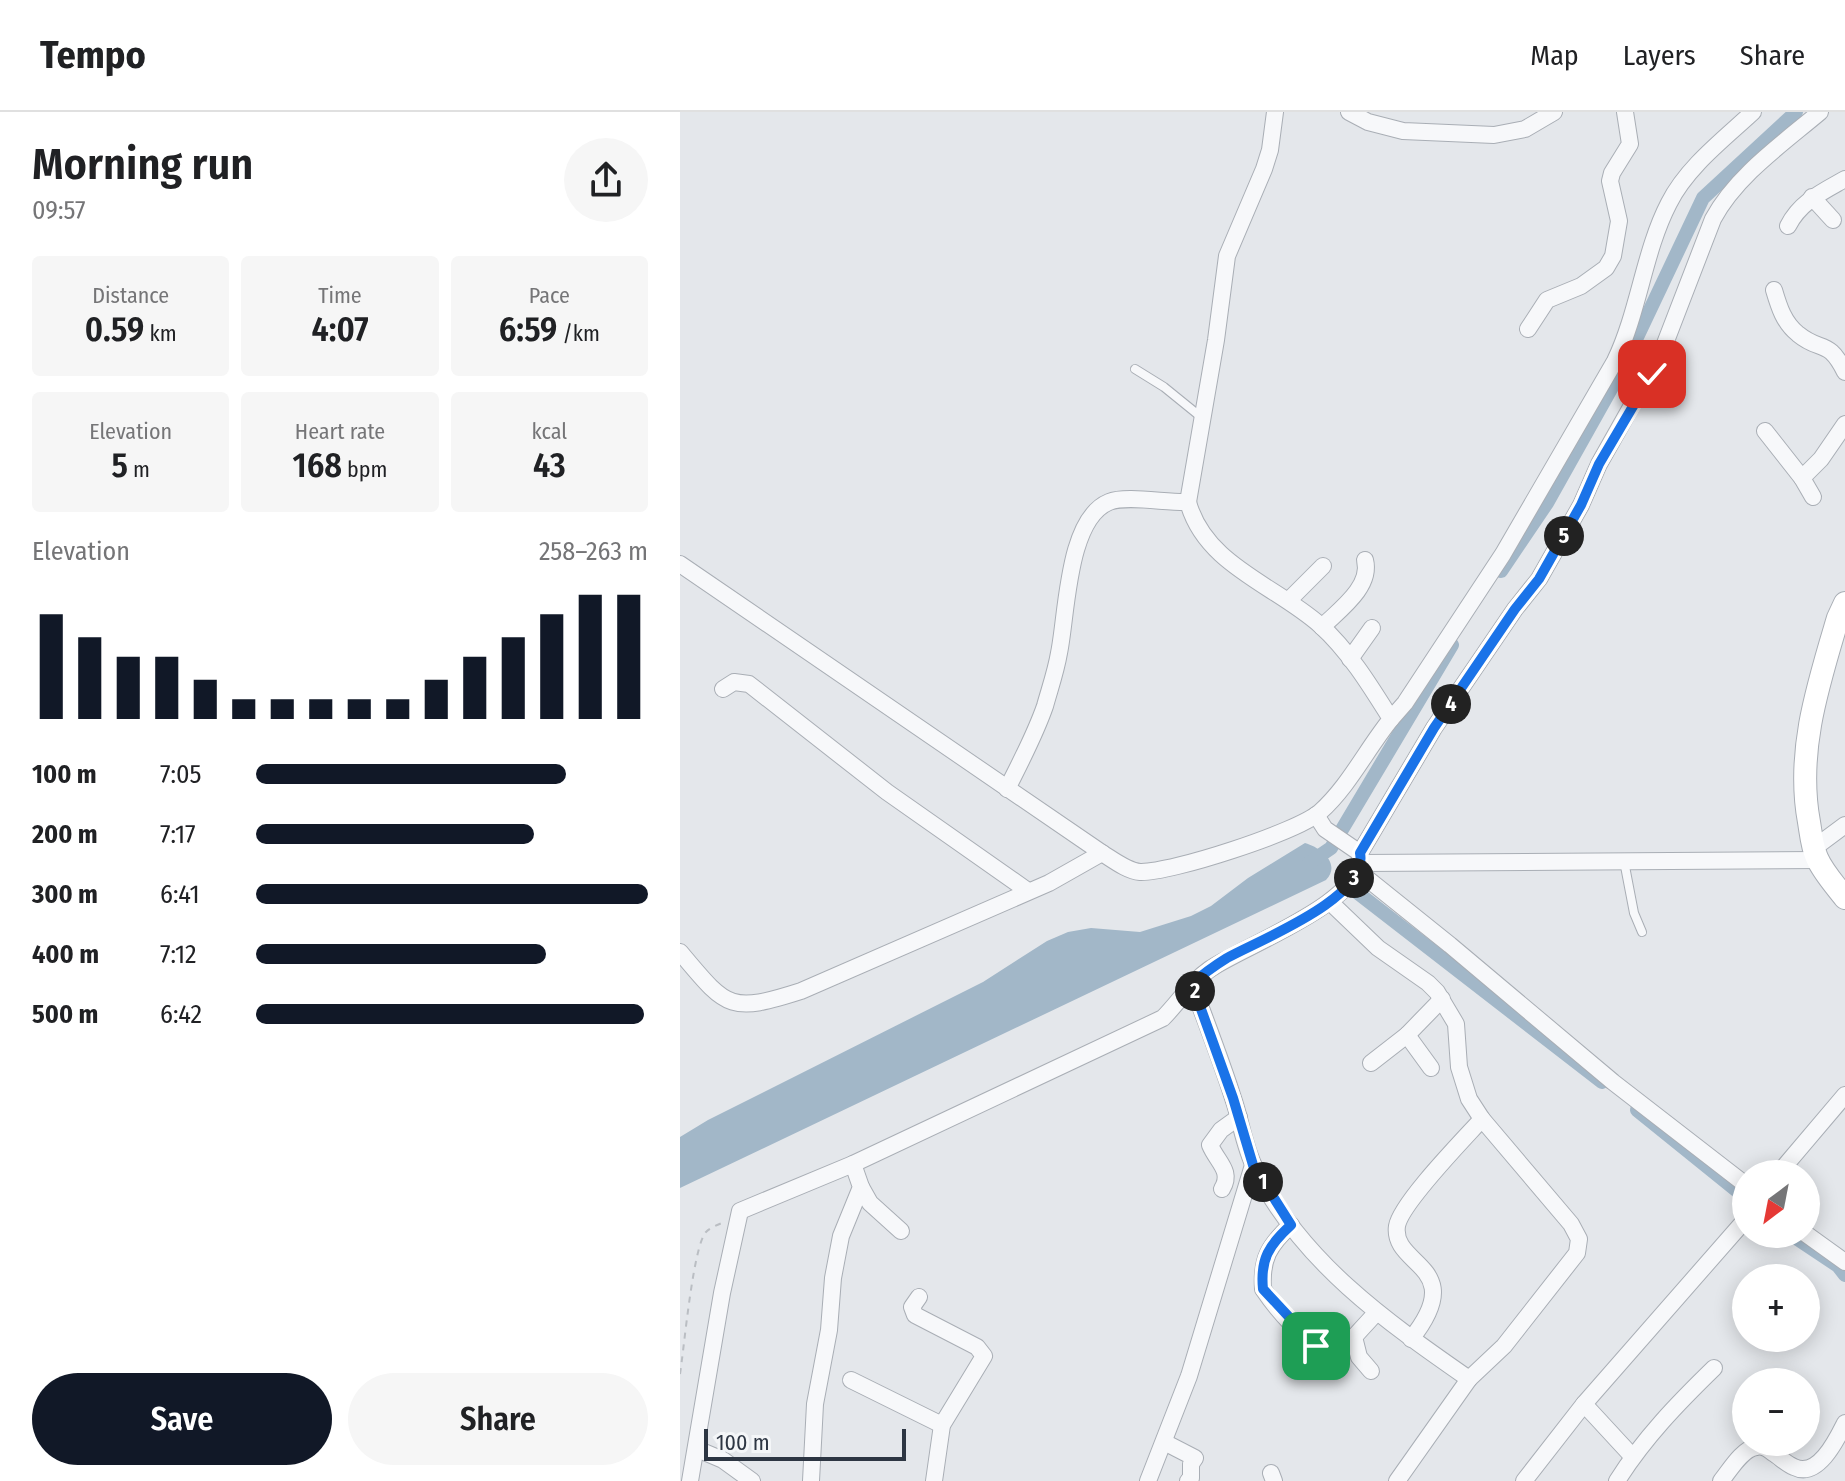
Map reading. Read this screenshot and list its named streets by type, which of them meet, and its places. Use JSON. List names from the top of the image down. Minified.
{"scale_bar":"100 m","north":"bottom left","page":{"header":"Tempo","nav":["Map","Layers","Share"],"heading":["Morning run","09:57"],"stats":[["Distance","0.59 km"],["Time","4:07"],["Pace","6:59 /km"],["Elevation","5 m"],["Heart rate","168 bpm"],["kcal","43"]],"pins":["5","4","3","2","1"],"chart":["Elevation","258–263 m"],"list":[{"name":"100 m","note":"7:05"},{"name":"200 m","note":"7:17"},{"name":"300 m","note":"6:41"},{"name":"400 m","note":"7:12"},{"name":"500 m","note":"6:42"}],"map_buttons":["+","−"],"buttons":["Save","Share"],"scale":"100 m"}}
